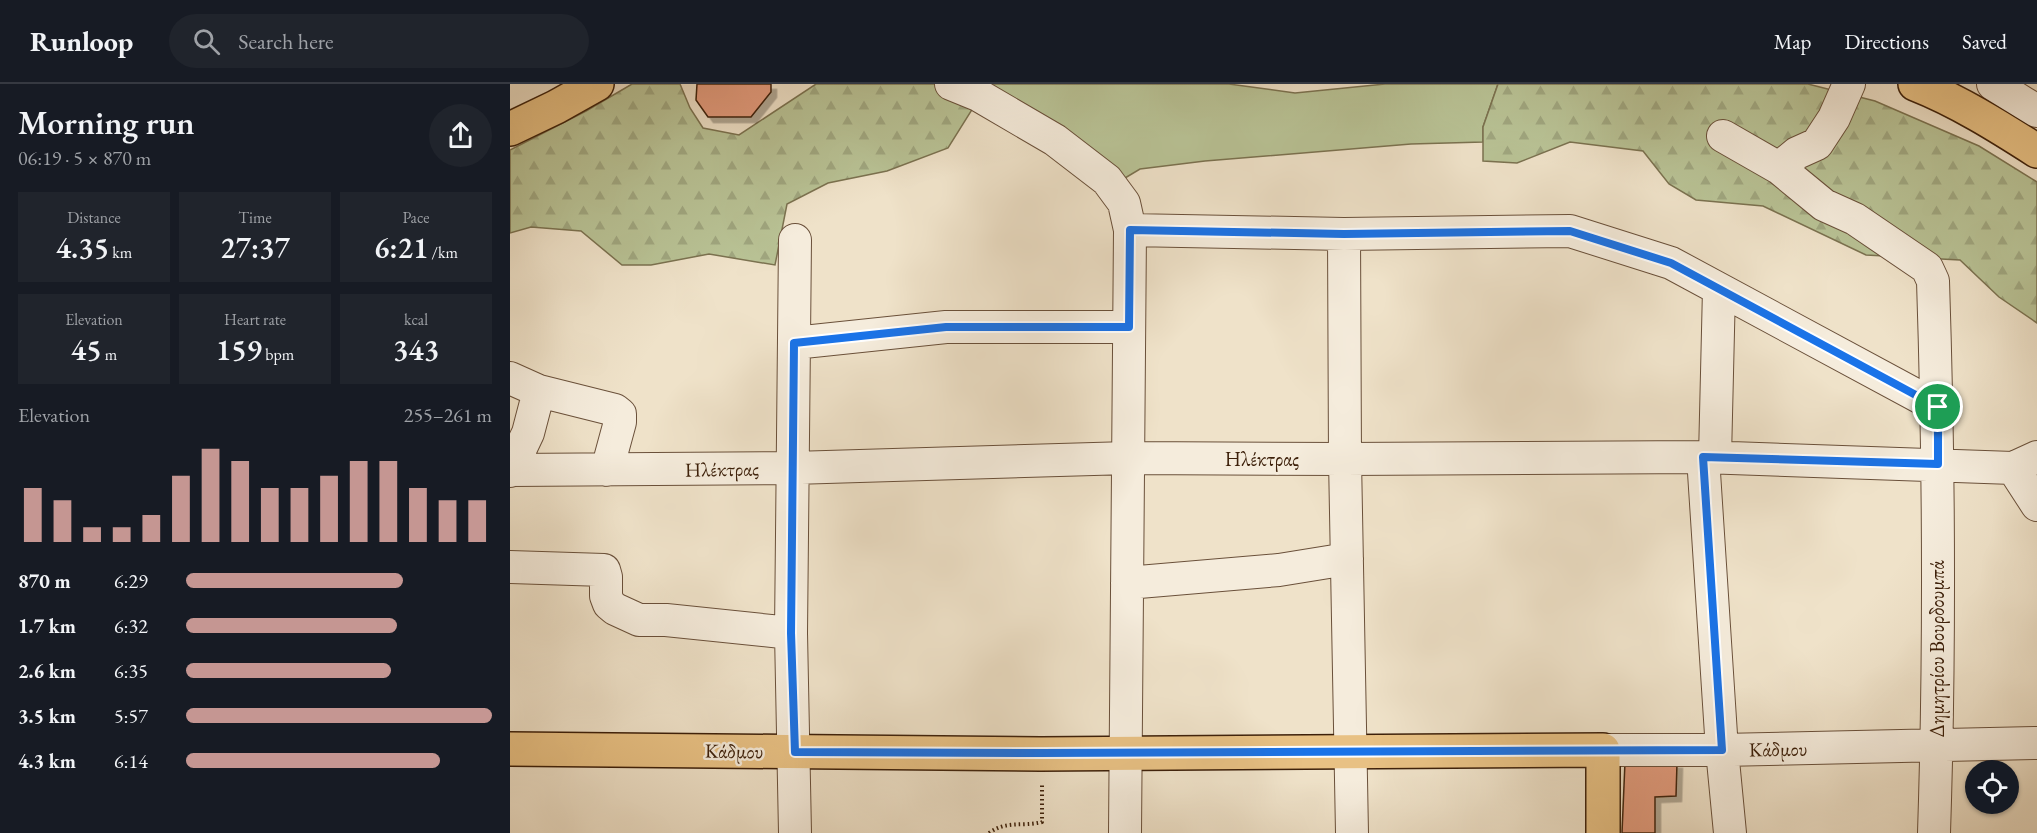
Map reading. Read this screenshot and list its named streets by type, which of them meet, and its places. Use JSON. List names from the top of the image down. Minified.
{"streets":{"main road":["Κάδμου"],"street":["Ηλέκτρας","Δημητρίου Βουρδουμπά"]},"crossings":[["Ηλέκτρας","Δημητρίου Βουρδουμπά"],["Δημητρίου Βουρδουμπά","Κάδμου"]],"page":{"header":"Runloop","search":"Search here","nav":["Map","Directions","Saved"],"heading":["Morning run","06:19 · 5 × 870 m"],"stats":[["Distance","4.35 km"],["Time","27:37"],["Pace","6:21 /km"],["Elevation","45 m"],["Heart rate","159 bpm"],["kcal","343"]],"chart":["Elevation","255–261 m"],"list":[{"name":"870 m","note":"6:29"},{"name":"1.7 km","note":"6:32"},{"name":"2.6 km","note":"6:35"},{"name":"3.5 km","note":"5:57"},{"name":"4.3 km","note":"6:14"}]}}
